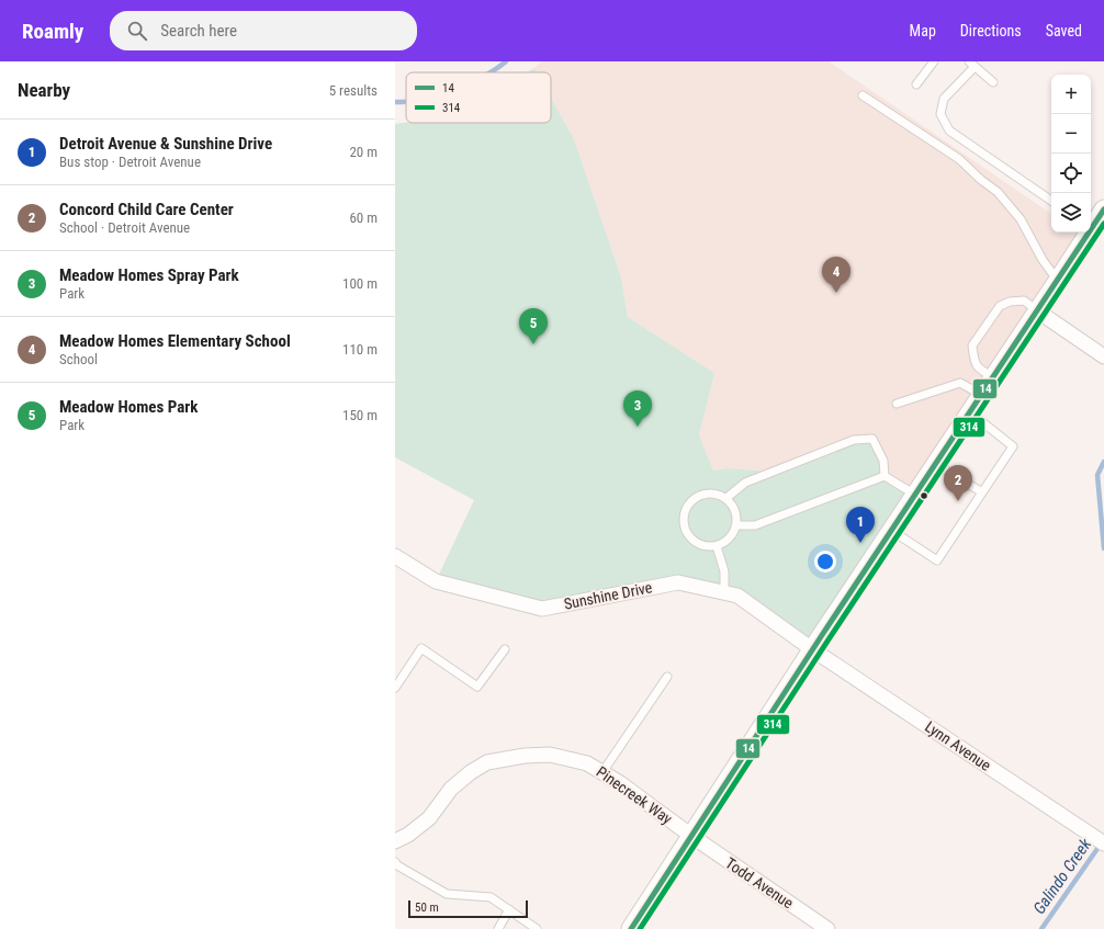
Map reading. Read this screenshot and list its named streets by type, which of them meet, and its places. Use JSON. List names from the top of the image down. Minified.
{"streets":{"street":["Sunshine Drive","Lynn Avenue","Pinecreek Way","Todd Avenue"]},"crossings":[["Sunshine Drive","Lynn Avenue"],["Pinecreek Way","Todd Avenue"]],"water":["Galindo Creek"],"lines":["transit line 14","transit line 314"],"legend":["14","314"],"scale_bar":"50 m","page":{"header":"Roamly","search":"Search here","nav":["Map","Directions","Saved"],"heading":["Nearby","5 results"],"map_buttons":["+","−"],"list":[{"mark":"1","name":"Detroit Avenue & Sunshine Drive","note":"Bus stop · Detroit Avenue","value":"20 m"},{"mark":"2","name":"Concord Child Care Center","note":"School · Detroit Avenue","value":"60 m"},{"mark":"3","name":"Meadow Homes Spray Park","note":"Park","value":"100 m"},{"mark":"4","name":"Meadow Homes Elementary School","note":"School","value":"110 m"},{"mark":"5","name":"Meadow Homes Park","note":"Park","value":"150 m"}],"pins":["4","5","3","2","1"],"scale":"50 m"}}
